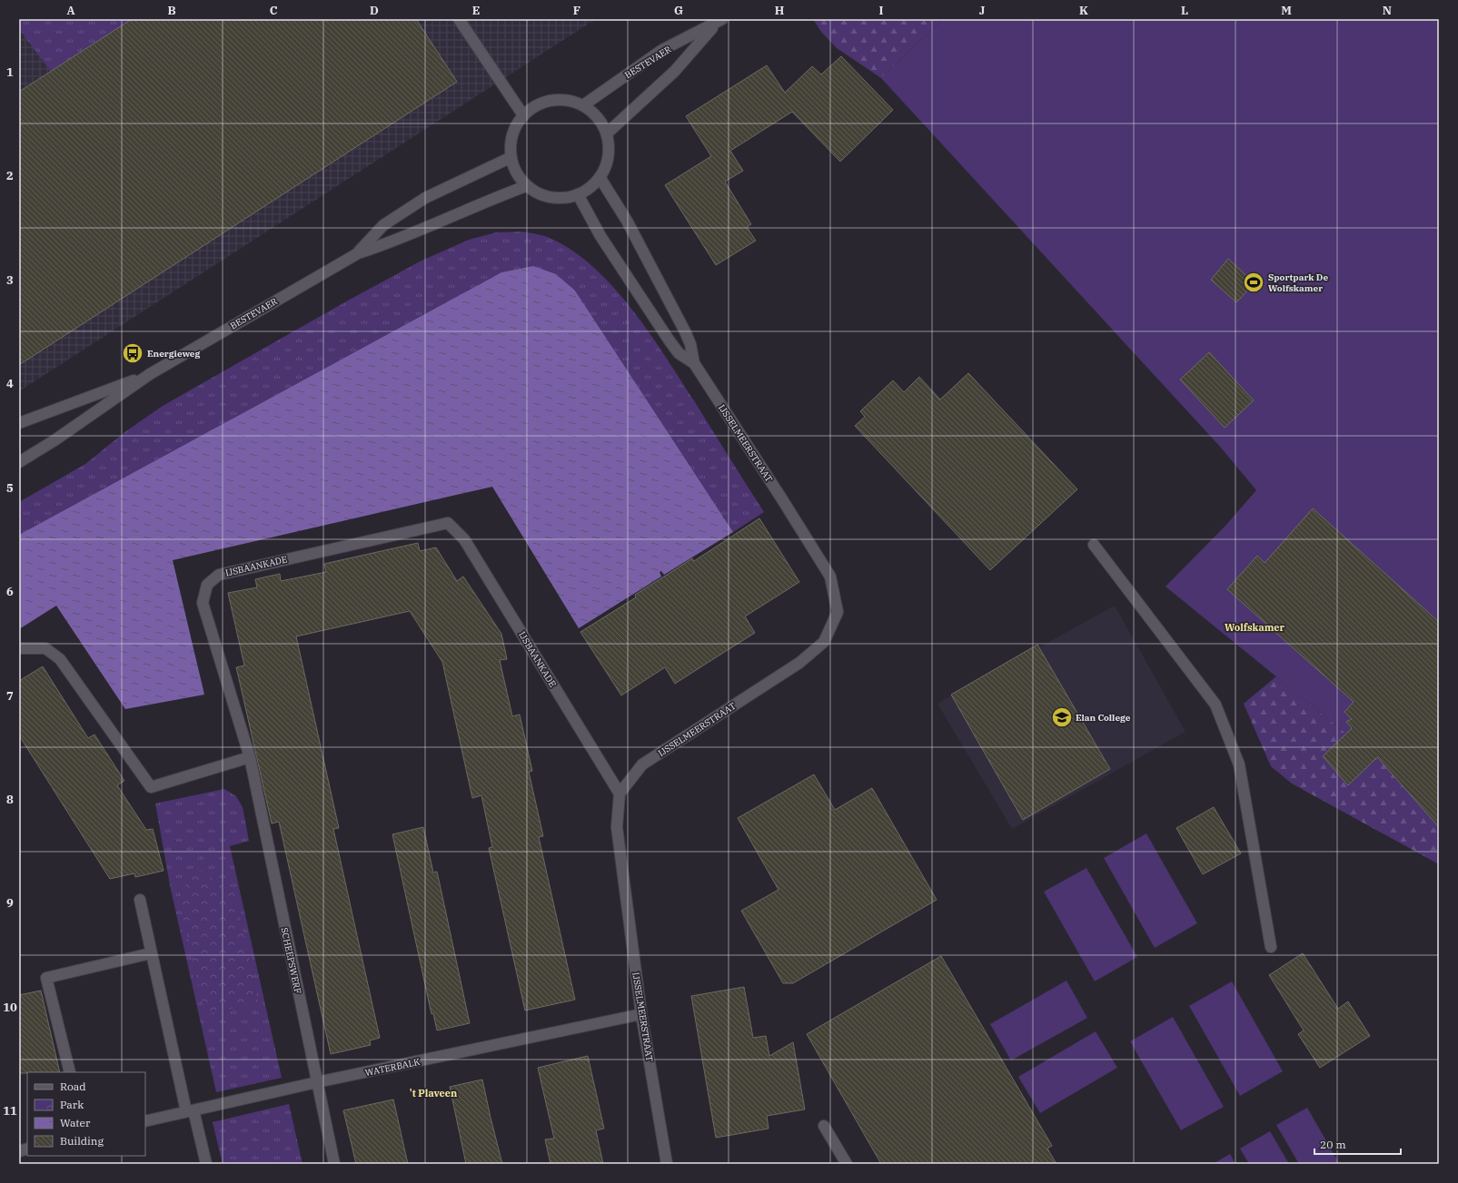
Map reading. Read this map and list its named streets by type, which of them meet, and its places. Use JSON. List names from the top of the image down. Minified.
{"streets":{"street":["BESTEVAER","IJSSELMEERSTRAAT","IJSBAANKADE","SCHEEPSWERF","WATERBALK"]},"crossings":[["BESTEVAER","IJSSELMEERSTRAAT"],["IJSSELMEERSTRAAT","IJSBAANKADE"],["IJSSELMEERSTRAAT","WATERBALK"],["IJSBAANKADE","SCHEEPSWERF"],["SCHEEPSWERF","WATERBALK"]],"districts":["Wolfskamer","'t Plaveen"],"places":{"sports":["Sportpark De Wolfskamer"],"bus stop":["Energieweg"],"school or university":["Elan College"]},"legend":["Road","Park","Water","Building"],"scale_bar":"20 m","grid":{"columns":["A","B","C","D","E","F","G","H","I","J","K","L","M","N"],"rows":["1","2","3","4","5","6","7","8","9","10","11"]}}
